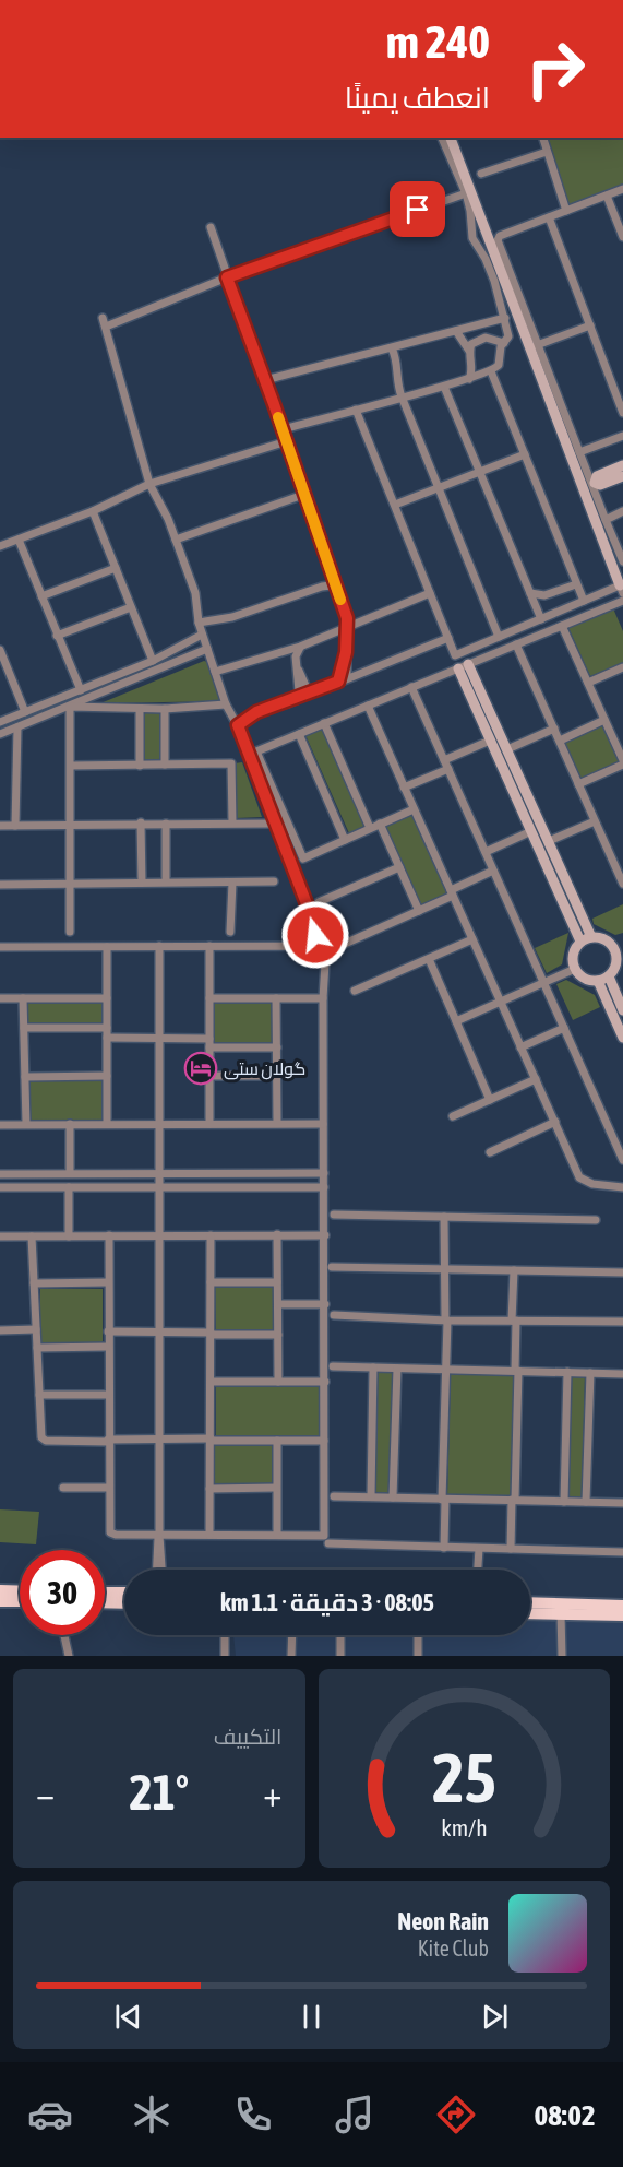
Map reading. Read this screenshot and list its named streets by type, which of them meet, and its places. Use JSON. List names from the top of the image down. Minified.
{"places":{"hotel":["گولان ستی"]},"page":{"turn":["240 m","انعطف يمينًا"],"limit":"30","trip":"08:05 · 3 دقيقة · 1.1 km","tile":"التكييف","heat":["−","21°","+"],"song":["Neon Rain","Kite Club"],"tabs":"08:02","gauge":["25","km/h"]}}
